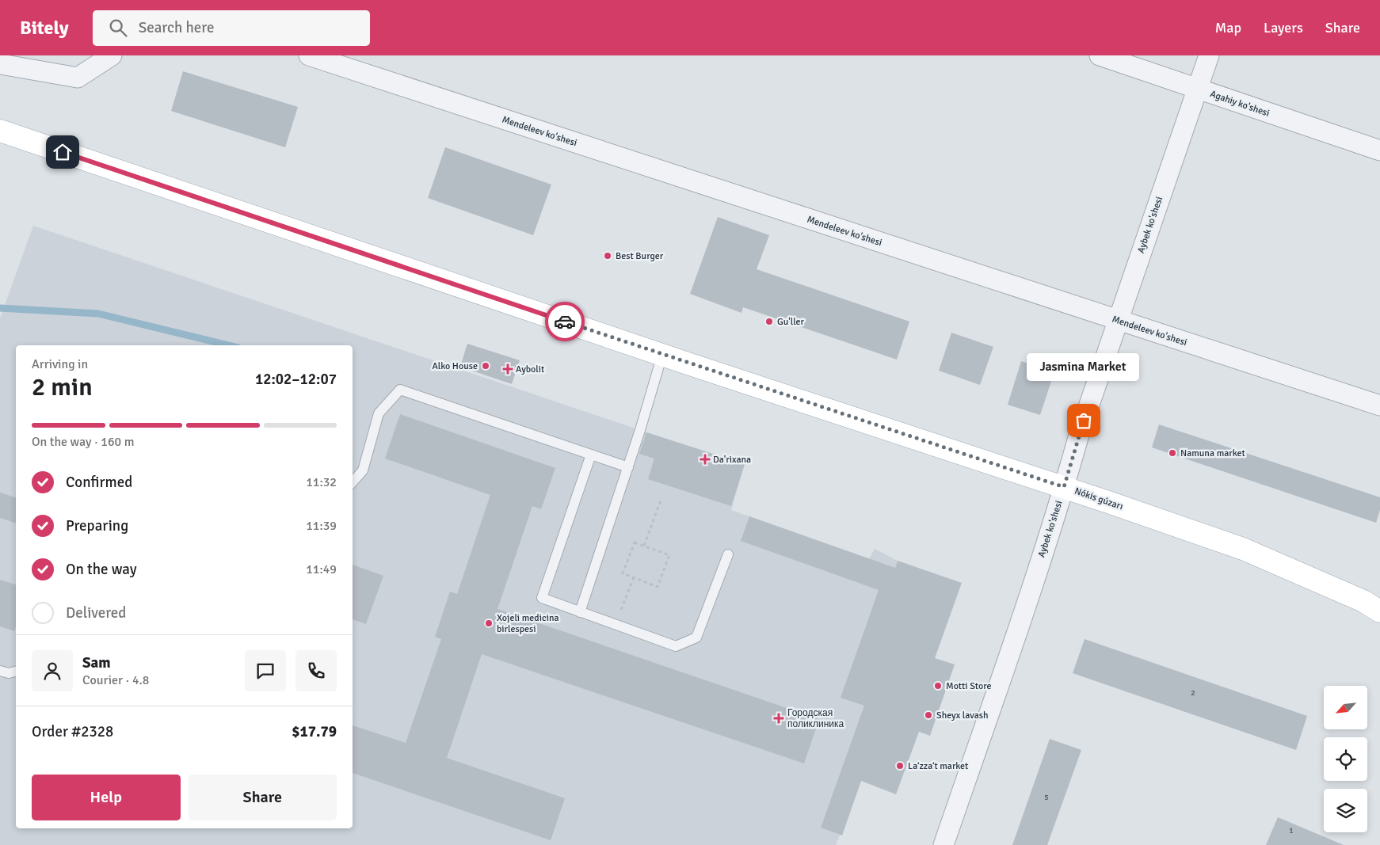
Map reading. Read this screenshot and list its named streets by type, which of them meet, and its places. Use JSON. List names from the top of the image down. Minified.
{"streets":{"main road":["Nókis gúzarı"],"street":["Agahiy ko'shesi","Mendeleev ko'shesi","Aybek ko'shesi"]},"crossings":[["Agahiy ko'shesi","Aybek ko'shesi"],["Mendeleev ko'shesi","Aybek ko'shesi"],["Aybek ko'shesi","Nókis gúzarı"]],"places":{"other":["Best Burger","Gu'ller","Alko House","Jasmina Market","Namuna market","Xojeli medicina birlespesi","Motti Store","Sheyx lavash","Laʻzzaʻt market"],"health":["Aybolit","Da'rixana","Городская поликлиника"]},"house_numbers":["2","5","1"],"north":"bottom left","page":{"header":"Bitely","search":"Search here","nav":["Map","Layers","Share"],"heading":["2 min","Arriving in","12:02–12:07"],"panel":["Sam","Courier · 4.8","Order #2328","$17.79"],"bubble":"Jasmina Market","bar":"On the way · 160 m","list":[["Confirmed","11:32"],["Preparing","11:39"],["On the way","11:49"],"Delivered"],"buttons":["Help","Share"]}}
